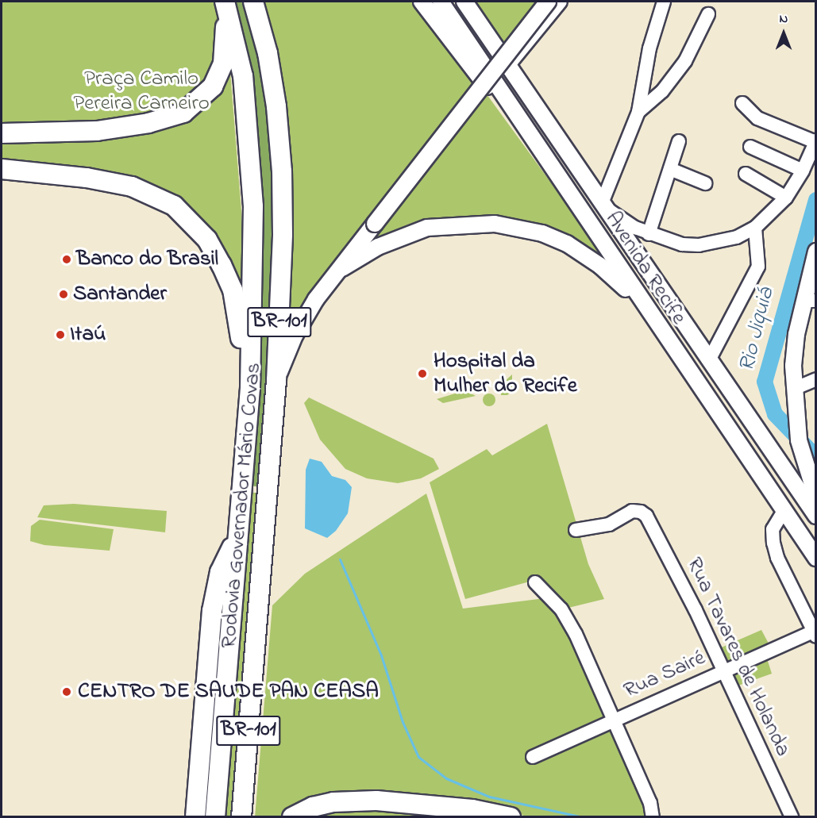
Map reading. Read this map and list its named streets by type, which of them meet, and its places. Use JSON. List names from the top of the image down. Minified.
{"streets":{"highway":["BR-101","Rodovia Governador Mário Covas"],"main road":["Avenida Recife"],"street":["Rua Tavares de Holanda","Rua Sairé"]},"crossings":[["Rua Tavares de Holanda","Rua Sairé"]],"water":["Rio Jiquiá"],"parks":["Praça Camilo Pereira Carneiro"],"places":["Banco do Brasil","Santander","Itaú","Hospital da Mulher do Recife","CENTRO DE SAUDE PAN CEASA"],"north":"top"}
